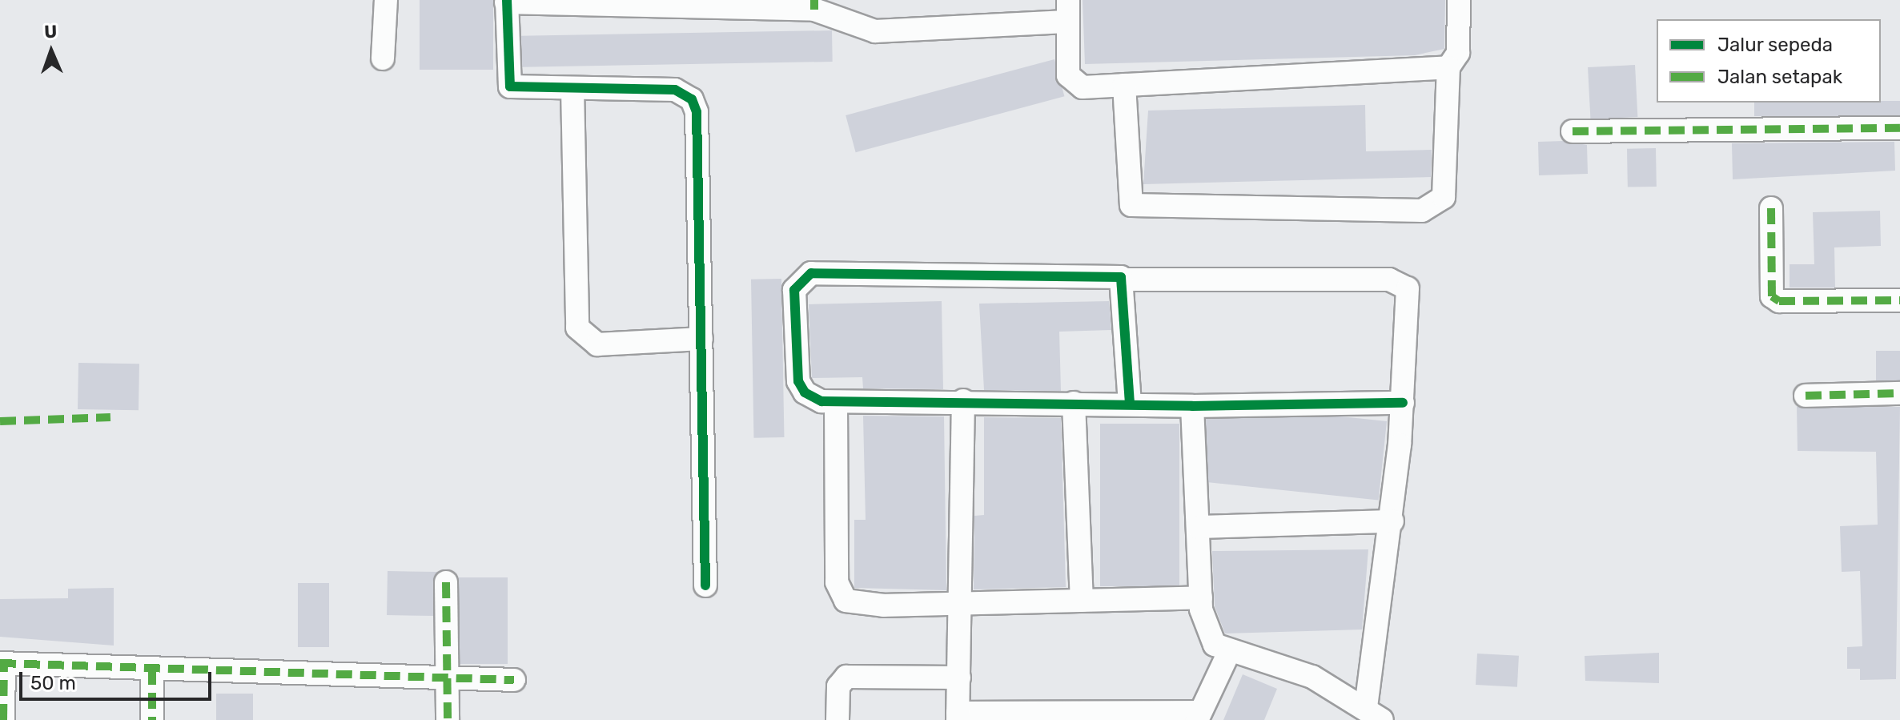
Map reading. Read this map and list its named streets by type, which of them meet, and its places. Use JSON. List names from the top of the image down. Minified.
{"legend":["Jalur sepeda","Jalan setapak"],"scale_bar":"50 m","north":"top"}
